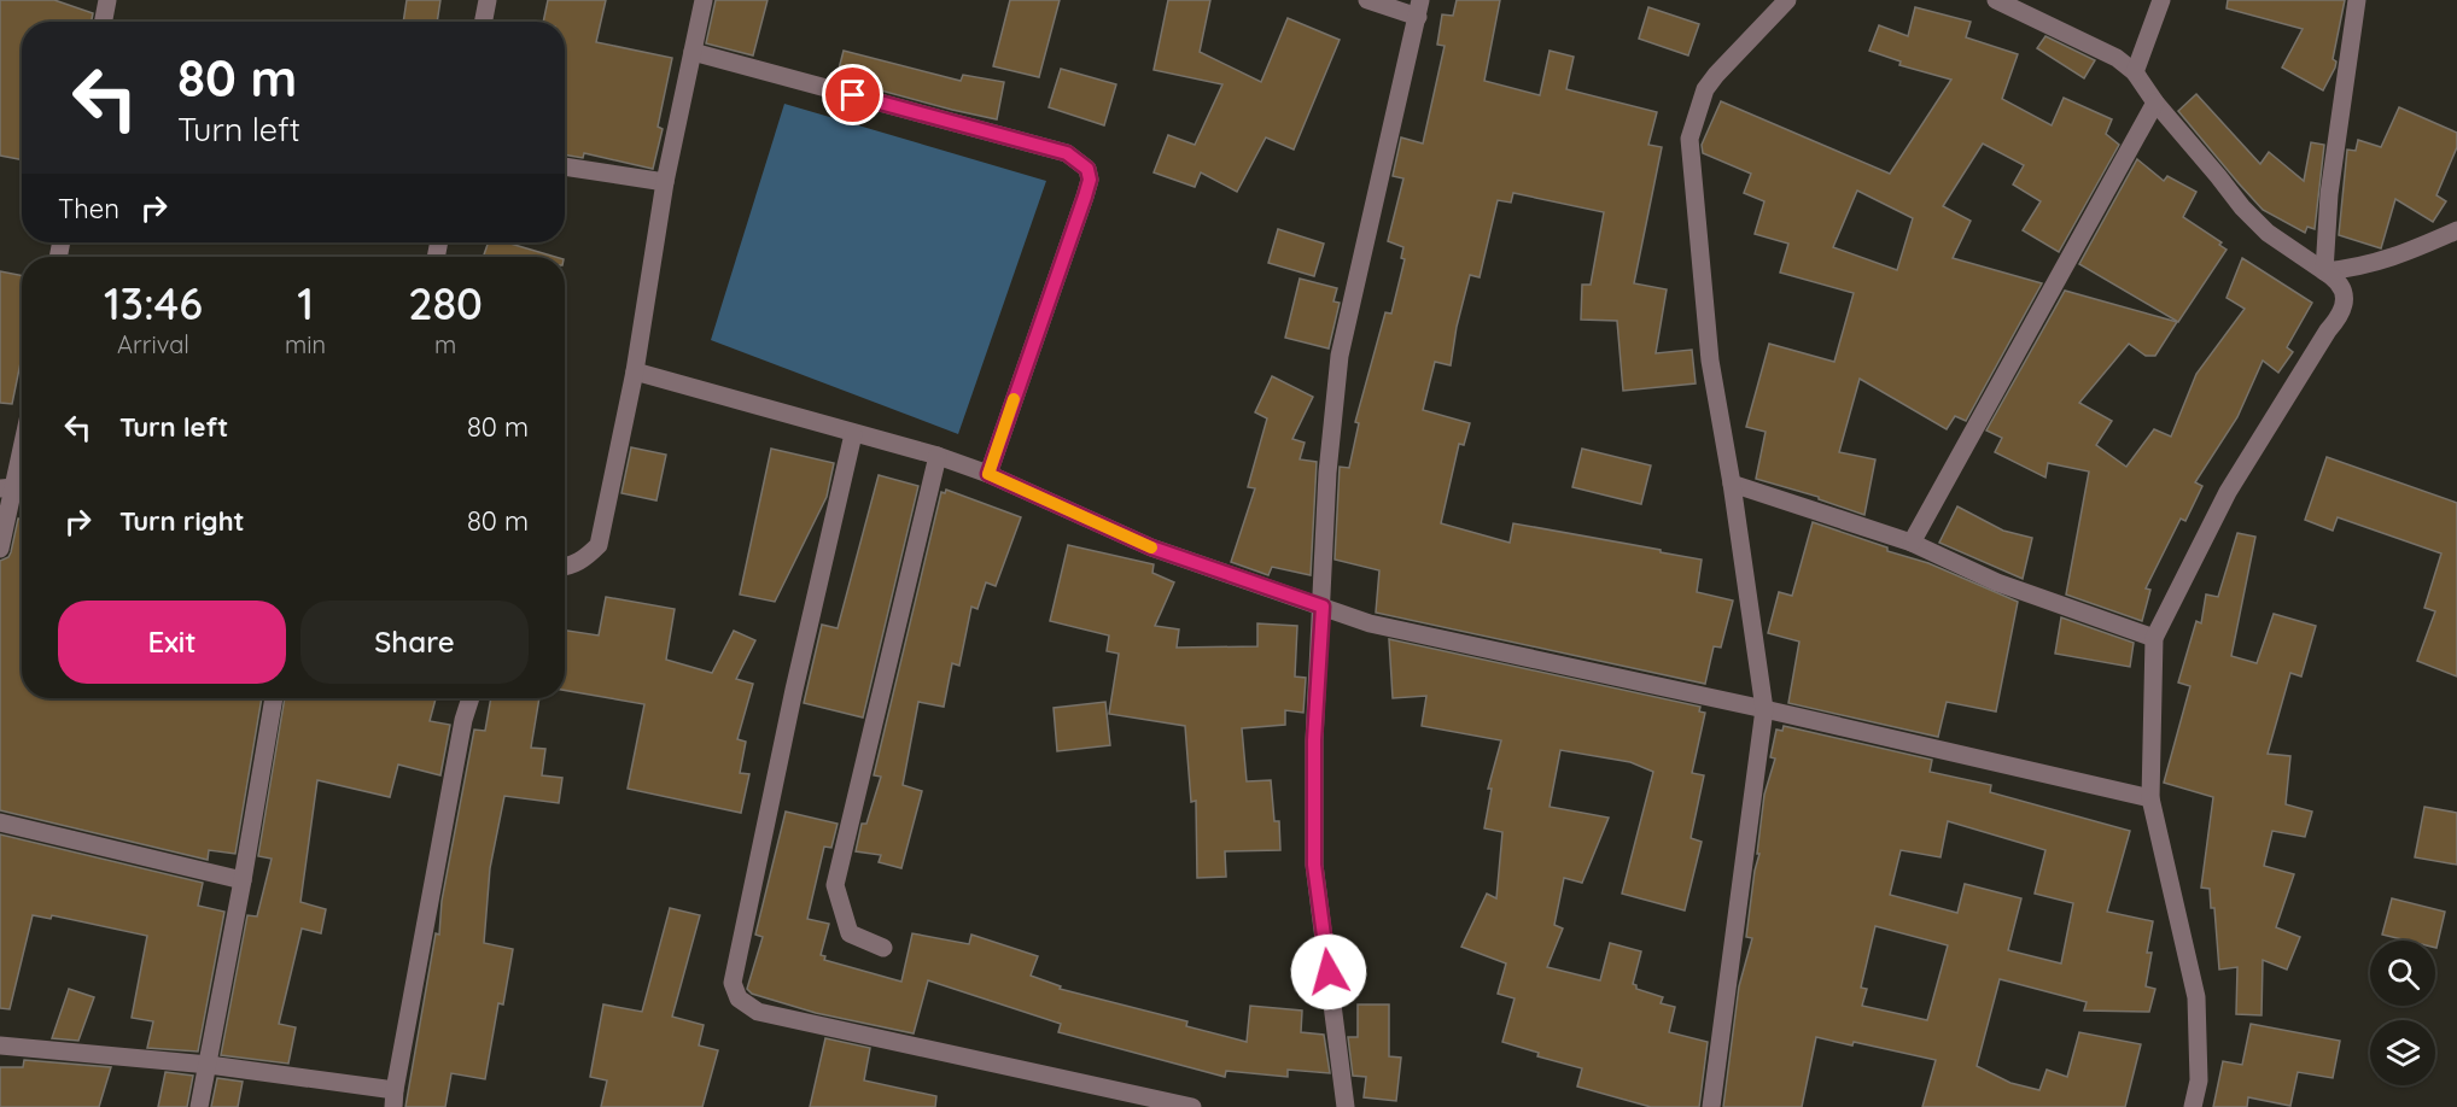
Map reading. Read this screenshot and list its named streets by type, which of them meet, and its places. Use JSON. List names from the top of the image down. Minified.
{"page":{"turn":["80 m","Turn left"],"then":"Then","eta":["13:46","Arrival","1","min","280","m"],"list":[{"name":"Turn left","value":"80 m"},{"name":"Turn right","value":"80 m"}],"buttons":["Exit","Share"]}}
